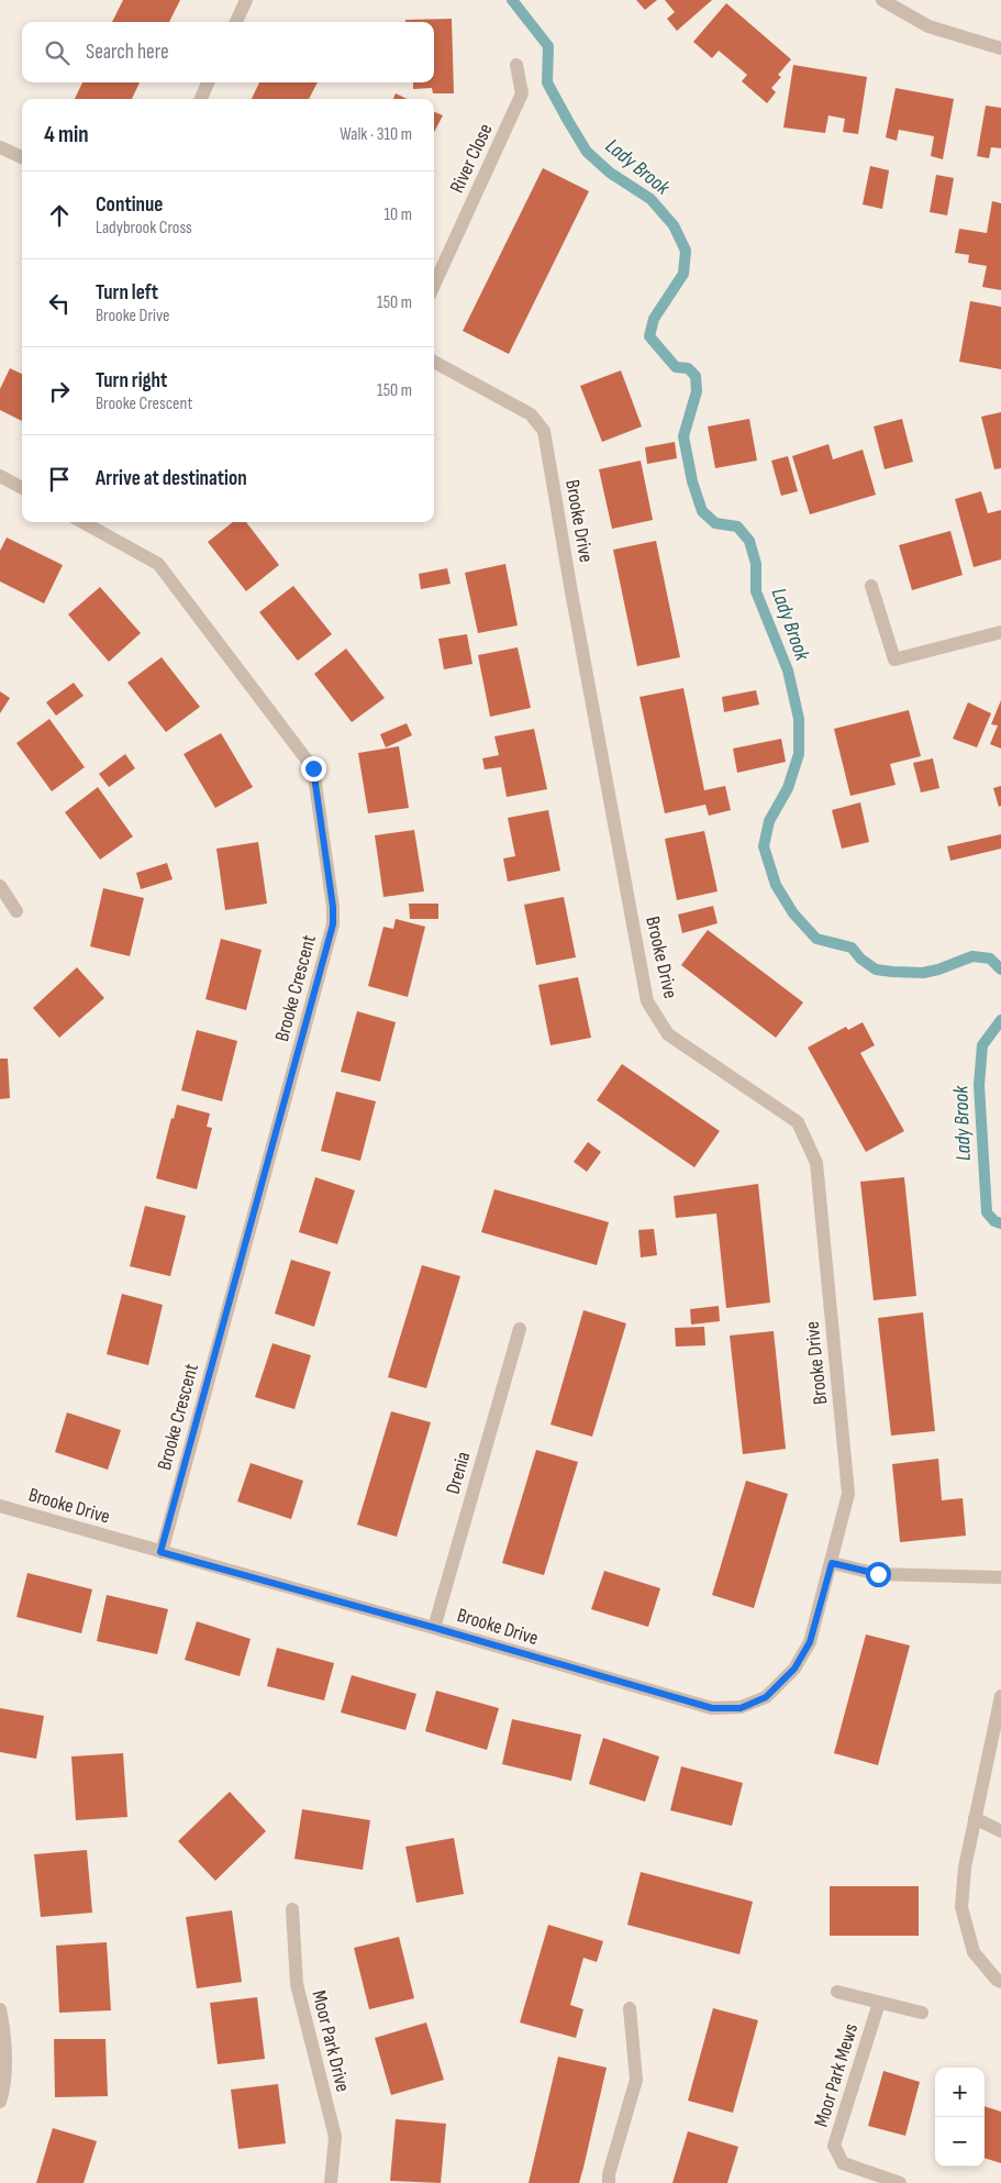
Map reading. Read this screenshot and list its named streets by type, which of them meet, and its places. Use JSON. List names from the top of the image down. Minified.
{"streets":{"street":["River Close","Brooke Drive","Brooke Crescent","Drenia","Moor Park Drive","Moor Park Mews"]},"crossings":[["Brooke Drive","Brooke Crescent"],["Brooke Drive","Drenia"]],"water":["Lady Brook"],"page":{"search":"Search here","heading":["4 min","Walk · 310 m"],"list":[["Continue","Ladybrook Cross","10 m"],["Turn left","Brooke Drive","150 m"],["Turn right","Brooke Crescent","150 m"],"Arrive at destination"],"map_buttons":["+","−"]}}
